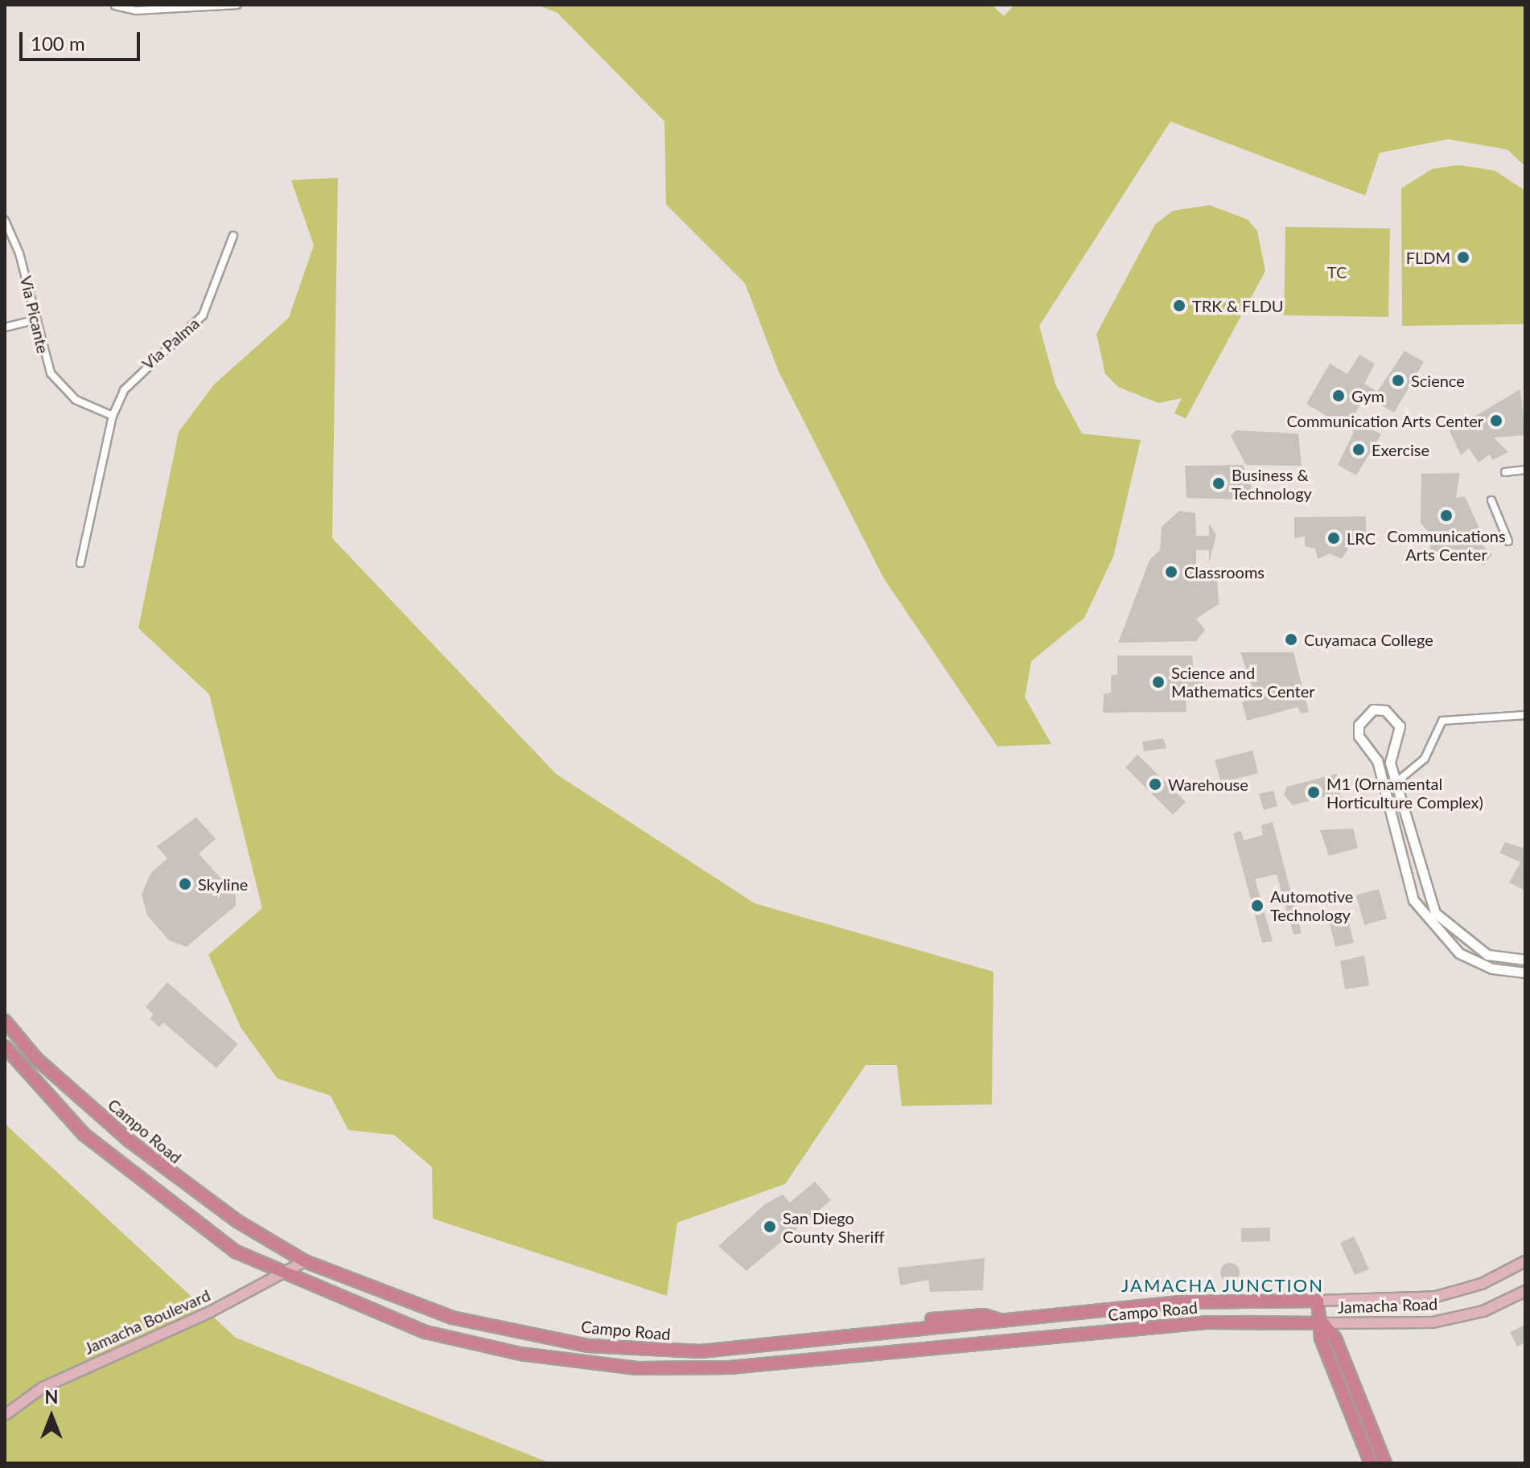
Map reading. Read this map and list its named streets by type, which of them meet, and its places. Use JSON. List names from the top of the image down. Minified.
{"streets":{"highway":["Campo Road"],"main road":["Jamacha Road","Jamacha Boulevard"],"street":["Via Picante","Via Palma"]},"crossings":[["Via Picante","Via Palma"],["Campo Road","Jamacha Road"],["Campo Road","Jamacha Boulevard"]],"districts":["JAMACHA JUNCTION"],"parks":["TC"],"places":["FLDM","TRK & FLDU","Science","Gym","Communication Arts Center","Exercise","Business & Technology","Communications Arts Center","LRC","Classrooms","Cuyamaca College","Science and Mathematics Center","Warehouse","M1 (Ornamental Horticulture Complex)","Skyline","Automotive Technology","San Diego County Sheriff"],"scale_bar":"100 m","north":"top"}
